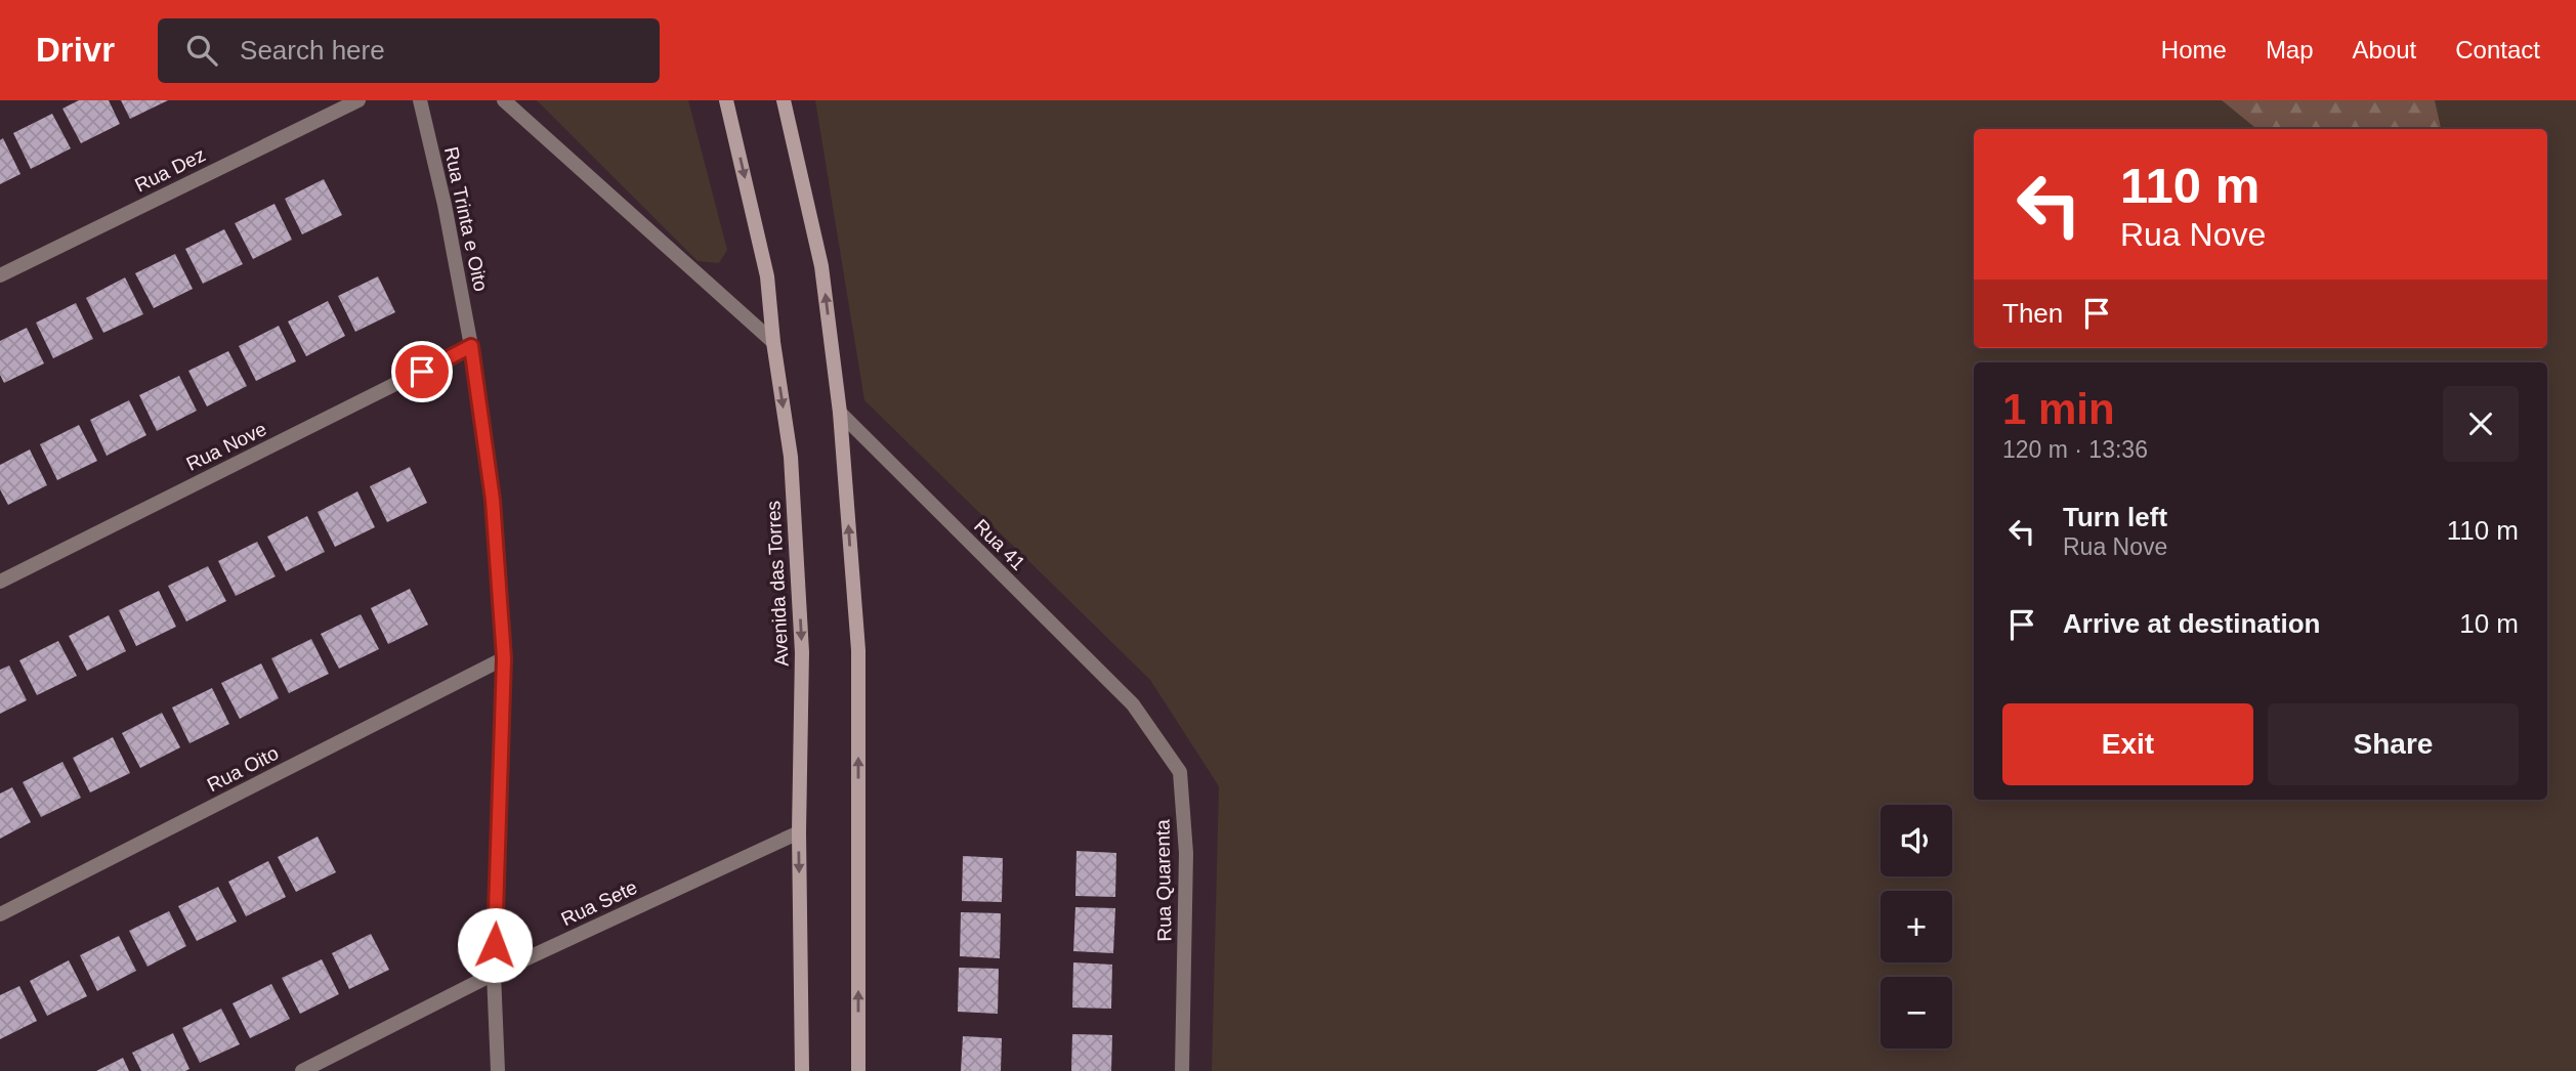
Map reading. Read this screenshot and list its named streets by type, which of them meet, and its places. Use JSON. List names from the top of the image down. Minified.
{"streets":{"main road":["Avenida das Torres"],"street":["Rua Dez","Rua Trinta e Oito","Rua Nove","Rua 41","Rua Oito","Rua Quarenta","Rua Sete"]},"crossings":[["Rua Trinta e Oito","Rua Nove"],["Rua Trinta e Oito","Rua Oito"],["Rua Trinta e Oito","Rua Sete"],["Rua 41","Rua Quarenta"],["Avenida das Torres","Rua Sete"]],"page":{"header":"Drivr","search":"Search here","nav":["Home","Map","About","Contact"],"turn":["110 m","Rua Nove"],"then":"Then","heading":["1 min","120 m · 13:36"],"list":[{"name":"Turn left","note":"Rua Nove","value":"110 m"},{"name":"Arrive at destination","value":"10 m"}],"buttons":["Exit","Share"],"map_buttons":["+","−"]}}
